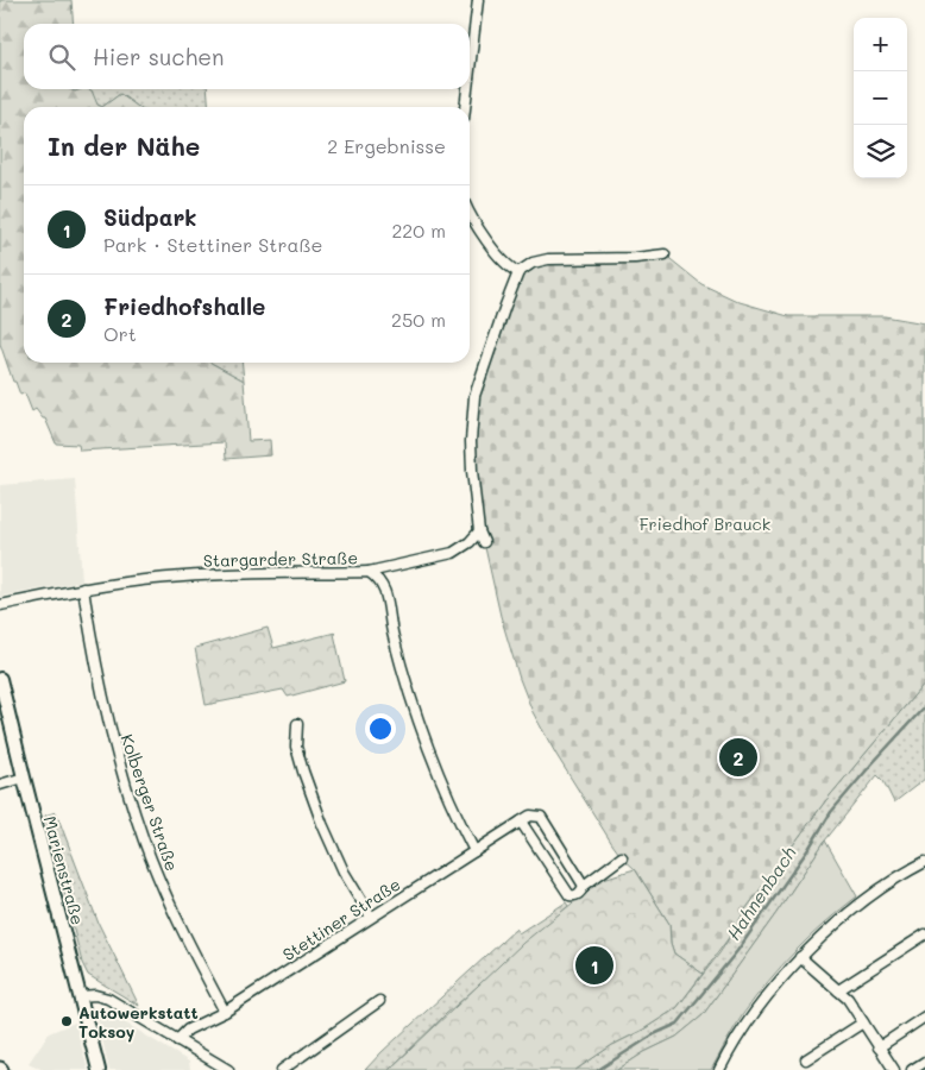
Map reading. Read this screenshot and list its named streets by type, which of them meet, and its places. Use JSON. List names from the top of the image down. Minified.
{"streets":{"street":["Stargarder Straße","Kolberger Straße","Marienstraße","Stettiner Straße"]},"crossings":[["Stargarder Straße","Kolberger Straße"],["Stargarder Straße","Stettiner Straße"],["Kolberger Straße","Stettiner Straße"]],"water":["Hahnenbach"],"parks":["Friedhof Brauck"],"places":["Autowerkstatt Toksoy"],"page":{"map_buttons":["+","−"],"search":"Hier suchen","heading":["In der Nähe","2 Ergebnisse"],"list":[{"mark":"1","name":"Südpark","note":"Park · Stettiner Straße","value":"220 m"},{"mark":"2","name":"Friedhofshalle","note":"Ort","value":"250 m"}],"pins":["2","1"]}}
